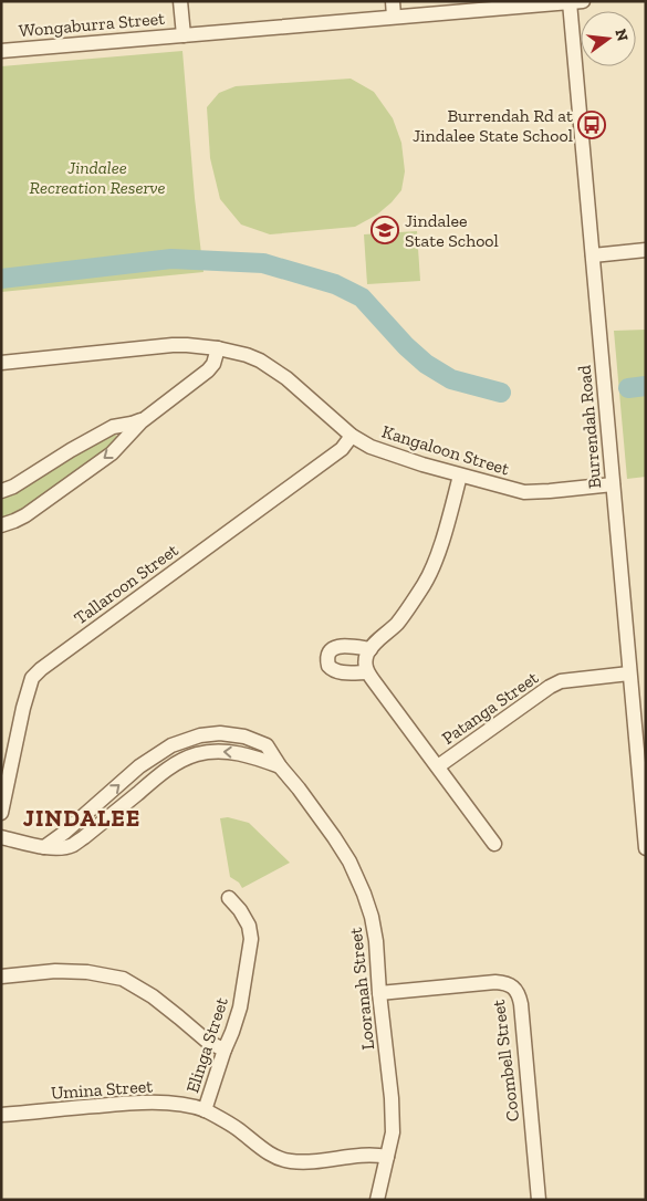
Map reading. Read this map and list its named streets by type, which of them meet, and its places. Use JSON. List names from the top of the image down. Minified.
{"streets":{"street":["Wongaburra Street","Burrendah Road","Kangaloon Street","Tallaroon Street","Patanga Street","Looranah Street","Elinga Street","Coombell Street","Umina Street"]},"crossings":[["Wongaburra Street","Burrendah Road"],["Burrendah Road","Kangaloon Street"],["Burrendah Road","Patanga Street"],["Kangaloon Street","Tallaroon Street"],["Looranah Street","Coombell Street"],["Looranah Street","Umina Street"],["Elinga Street","Umina Street"]],"districts":["JINDALEE"],"parks":["Jindalee Recreation Reserve"],"places":{"bus stop":["Burrendah Rd at Jindalee State School"],"school or university":["Jindalee State School"]},"north":"right"}
